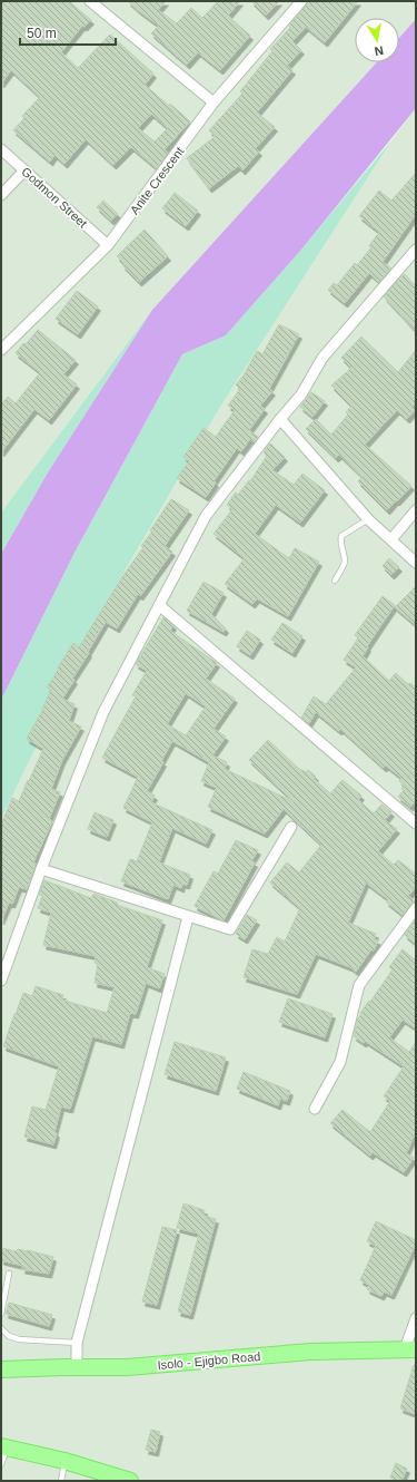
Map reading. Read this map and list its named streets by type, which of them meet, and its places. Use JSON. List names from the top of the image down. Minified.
{"streets":{"main road":["Isolo - Ejigbo Road"],"street":["Anite Crescent","Godmon Street"]},"crossings":[["Anite Crescent","Godmon Street"]],"scale_bar":"50 m","north":"bottom"}
